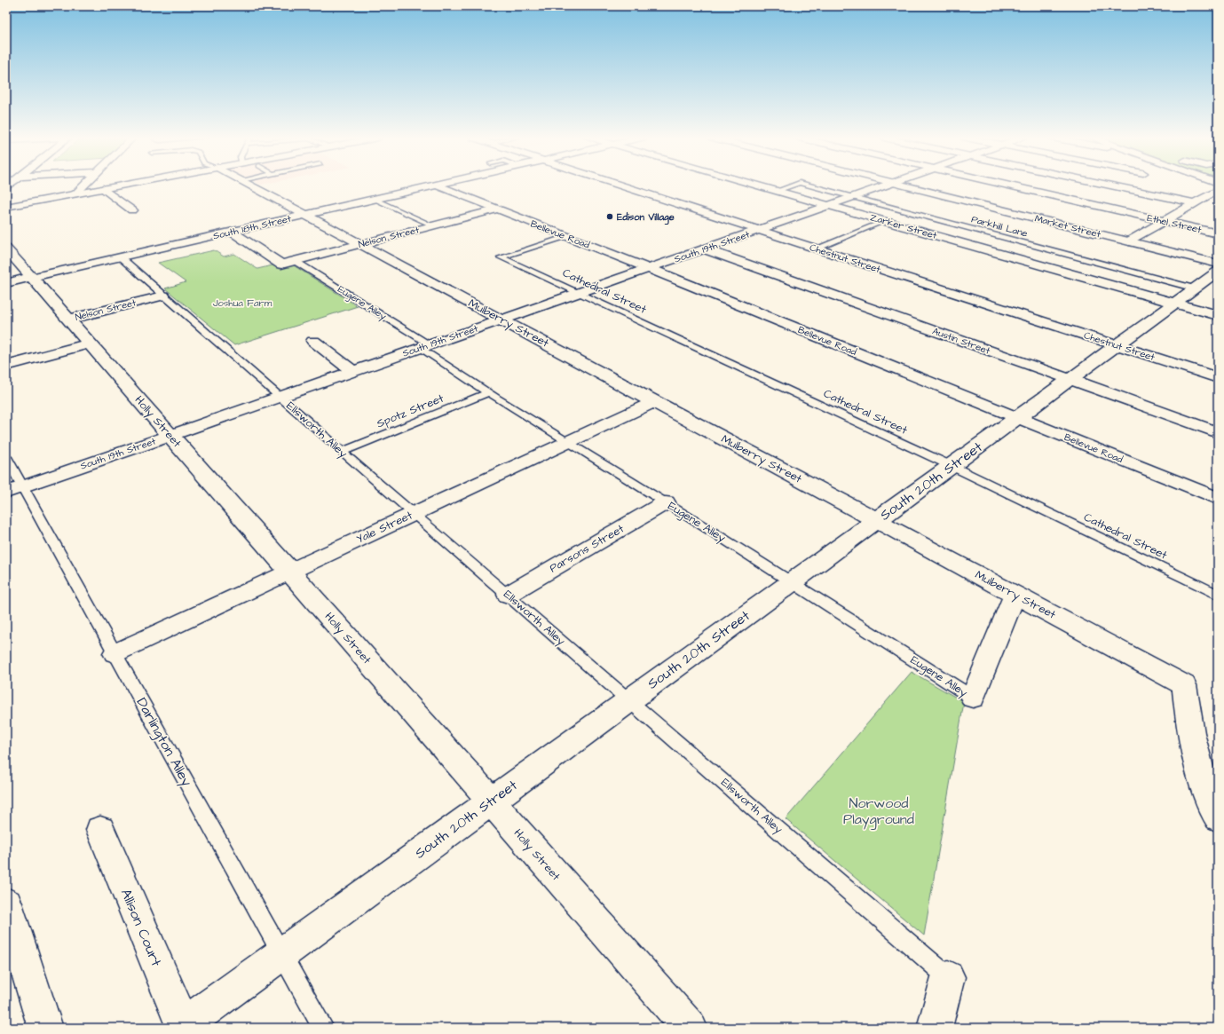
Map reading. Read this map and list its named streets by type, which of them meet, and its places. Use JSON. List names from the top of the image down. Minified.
{"streets":{"street":["Ethel Street","Zarker Street","Market Street","South 18th Street","Bellevue Road","Nelson Street","South 19th Street","Chestnut Street","Mulberry Street","Austin Street","Holly Street","South 20th Street","Yale Street","Parsons Street","Allison Court"],"lane":["Parkhill Lane","Cathedral Street","Eugene Alley","Spotz Street","Ellsworth Alley","Darlington Alley"]},"crossings":[["Zarker Street","Parkhill Lane"],["Zarker Street","South 19th Street"],["Zarker Street","South 20th Street"],["Parkhill Lane","South 19th Street"],["Parkhill Lane","South 20th Street"],["South 18th Street","Nelson Street"],["South 18th Street","Mulberry Street"],["South 18th Street","Holly Street"],["South 18th Street","Ellsworth Alley"],["Bellevue Road","Nelson Street"],["Bellevue Road","South 19th Street"],["Bellevue Road","Cathedral Street"],["Bellevue Road","South 20th Street"],["Nelson Street","Eugene Alley"],["Nelson Street","Mulberry Street"],["Nelson Street","Holly Street"],["Nelson Street","Ellsworth Alley"],["South 19th Street","Chestnut Street"],["South 19th Street","Cathedral Street"],["South 19th Street","Eugene Alley"],["South 19th Street","Mulberry Street"],["South 19th Street","Austin Street"],["South 19th Street","Holly Street"],["South 19th Street","Ellsworth Alley"],["South 19th Street","Darlington Alley"],["Chestnut Street","South 20th Street"],["Cathedral Street","South 20th Street"],["Eugene Alley","Spotz Street"],["Eugene Alley","South 20th Street"],["Eugene Alley","Yale Street"],["Eugene Alley","Parsons Street"],["Mulberry Street","South 20th Street"],["Mulberry Street","Yale Street"],["Austin Street","South 20th Street"],["Spotz Street","Ellsworth Alley"],["Holly Street","South 20th Street"],["Holly Street","Yale Street"],["Ellsworth Alley","South 20th Street"],["Ellsworth Alley","Yale Street"],["Ellsworth Alley","Parsons Street"],["South 20th Street","Darlington Alley"],["South 20th Street","Allison Court"],["Yale Street","Darlington Alley"]],"parks":["Joshua Farm","Norwood Playground"],"places":["Edison Village"]}
